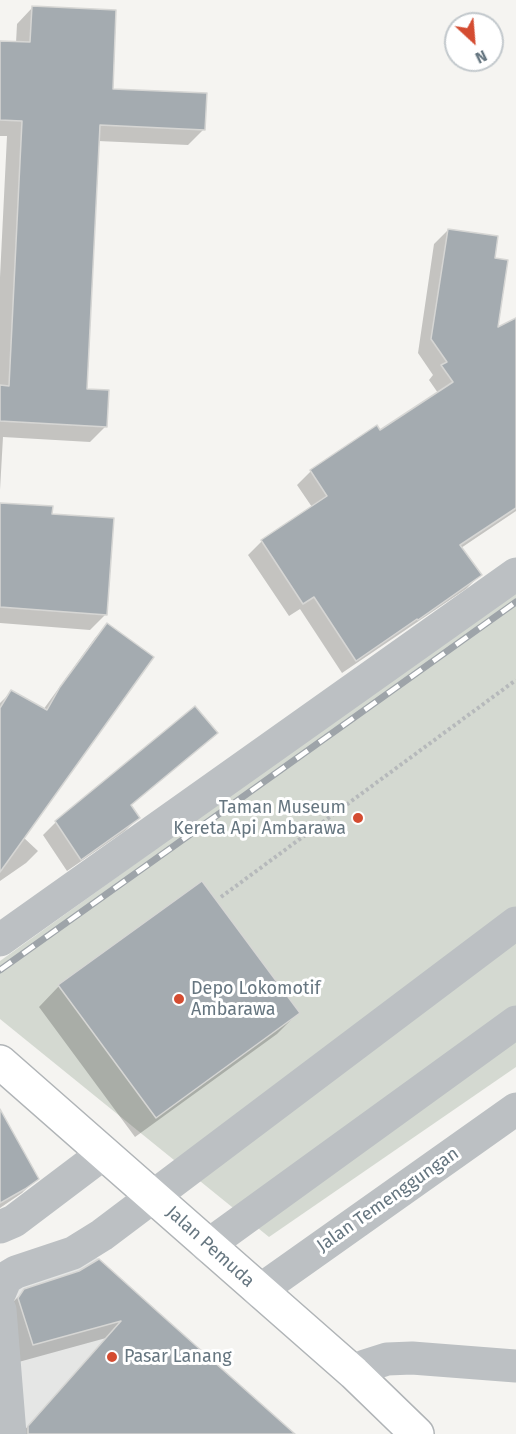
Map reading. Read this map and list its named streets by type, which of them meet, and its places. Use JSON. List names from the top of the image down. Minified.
{"streets":{"main road":["Jalan Pemuda"],"street":["Jalan Temenggungan"]},"crossings":[["Jalan Temenggungan","Jalan Pemuda"]],"places":["Taman Museum Kereta Api Ambarawa","Depo Lokomotif Ambarawa","Pasar Lanang"],"north":"bottom right"}
